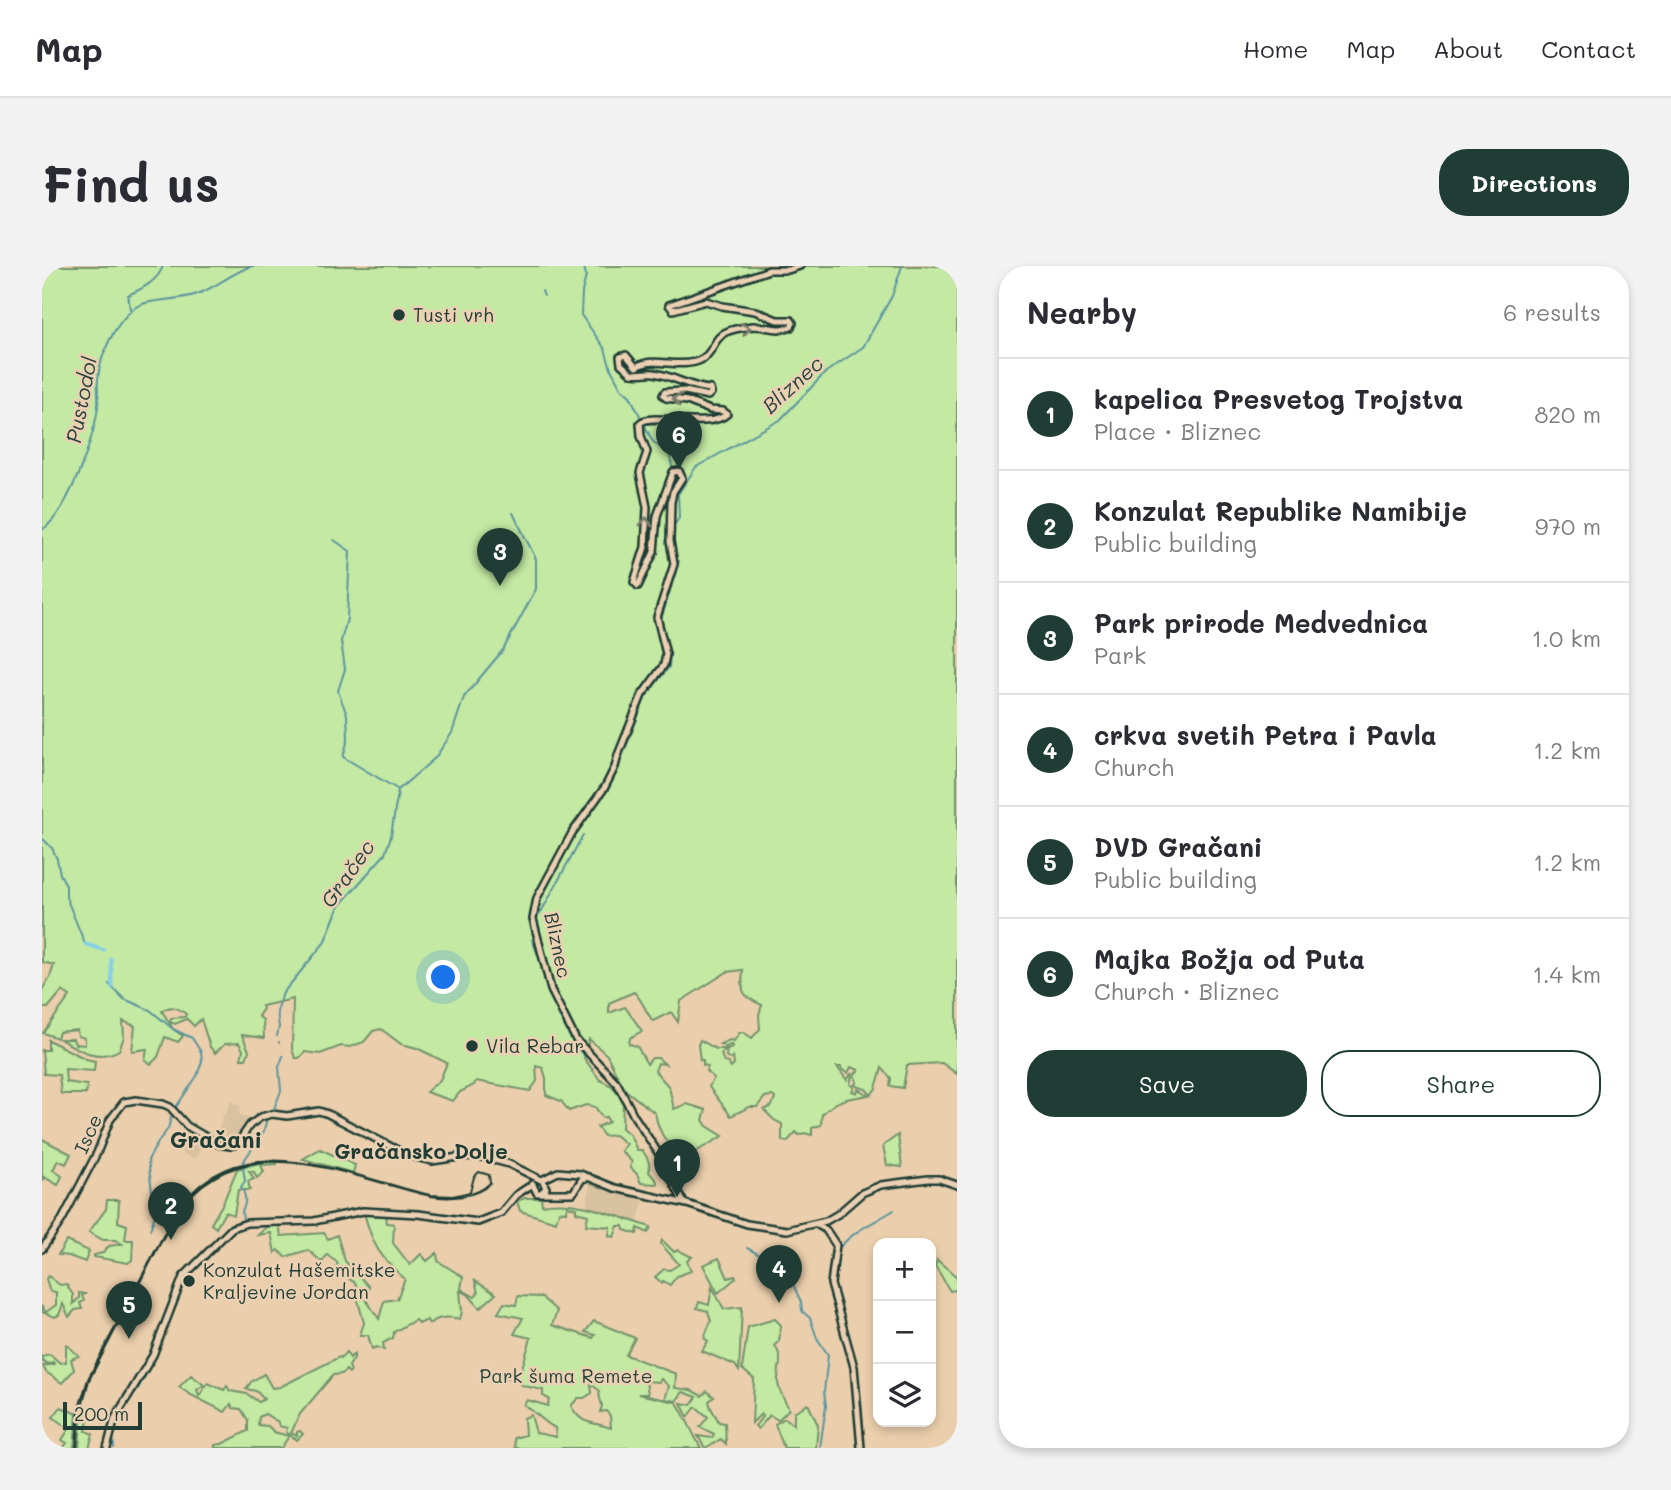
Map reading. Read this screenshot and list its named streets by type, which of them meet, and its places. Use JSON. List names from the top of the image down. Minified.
{"streets":{"main road":["Bliznec","Isce"]},"districts":["Gračani","Gračansko Dolje"],"water":["Bliznec","Pustodol","Gračec"],"parks":["Park šuma Remete"],"places":["Tusti vrh","Vila Rebar","Konzulat Hašemitske Kraljevine Jordan"],"scale_bar":"200 m","page":{"header":"Map","nav":["Home","Map","About","Contact"],"buttons":["Directions",["Save","Share"]],"title":"Find us","heading":["Nearby","6 results"],"list":[{"mark":"1","name":"kapelica Presvetog Trojstva","note":"Place · Bliznec","value":"820 m"},{"mark":"2","name":"Konzulat Republike Namibije","note":"Public building","value":"970 m"},{"mark":"3","name":"Park prirode Medvednica","note":"Park","value":"1.0 km"},{"mark":"4","name":"crkva svetih Petra i Pavla","note":"Church","value":"1.2 km"},{"mark":"5","name":"DVD Gračani","note":"Public building","value":"1.2 km"},{"mark":"6","name":"Majka Božja od Puta","note":"Church · Bliznec","value":"1.4 km"}],"pins":["6","3","1","2","4","5"],"map_buttons":["+","−"],"scale":"200 m"}}
